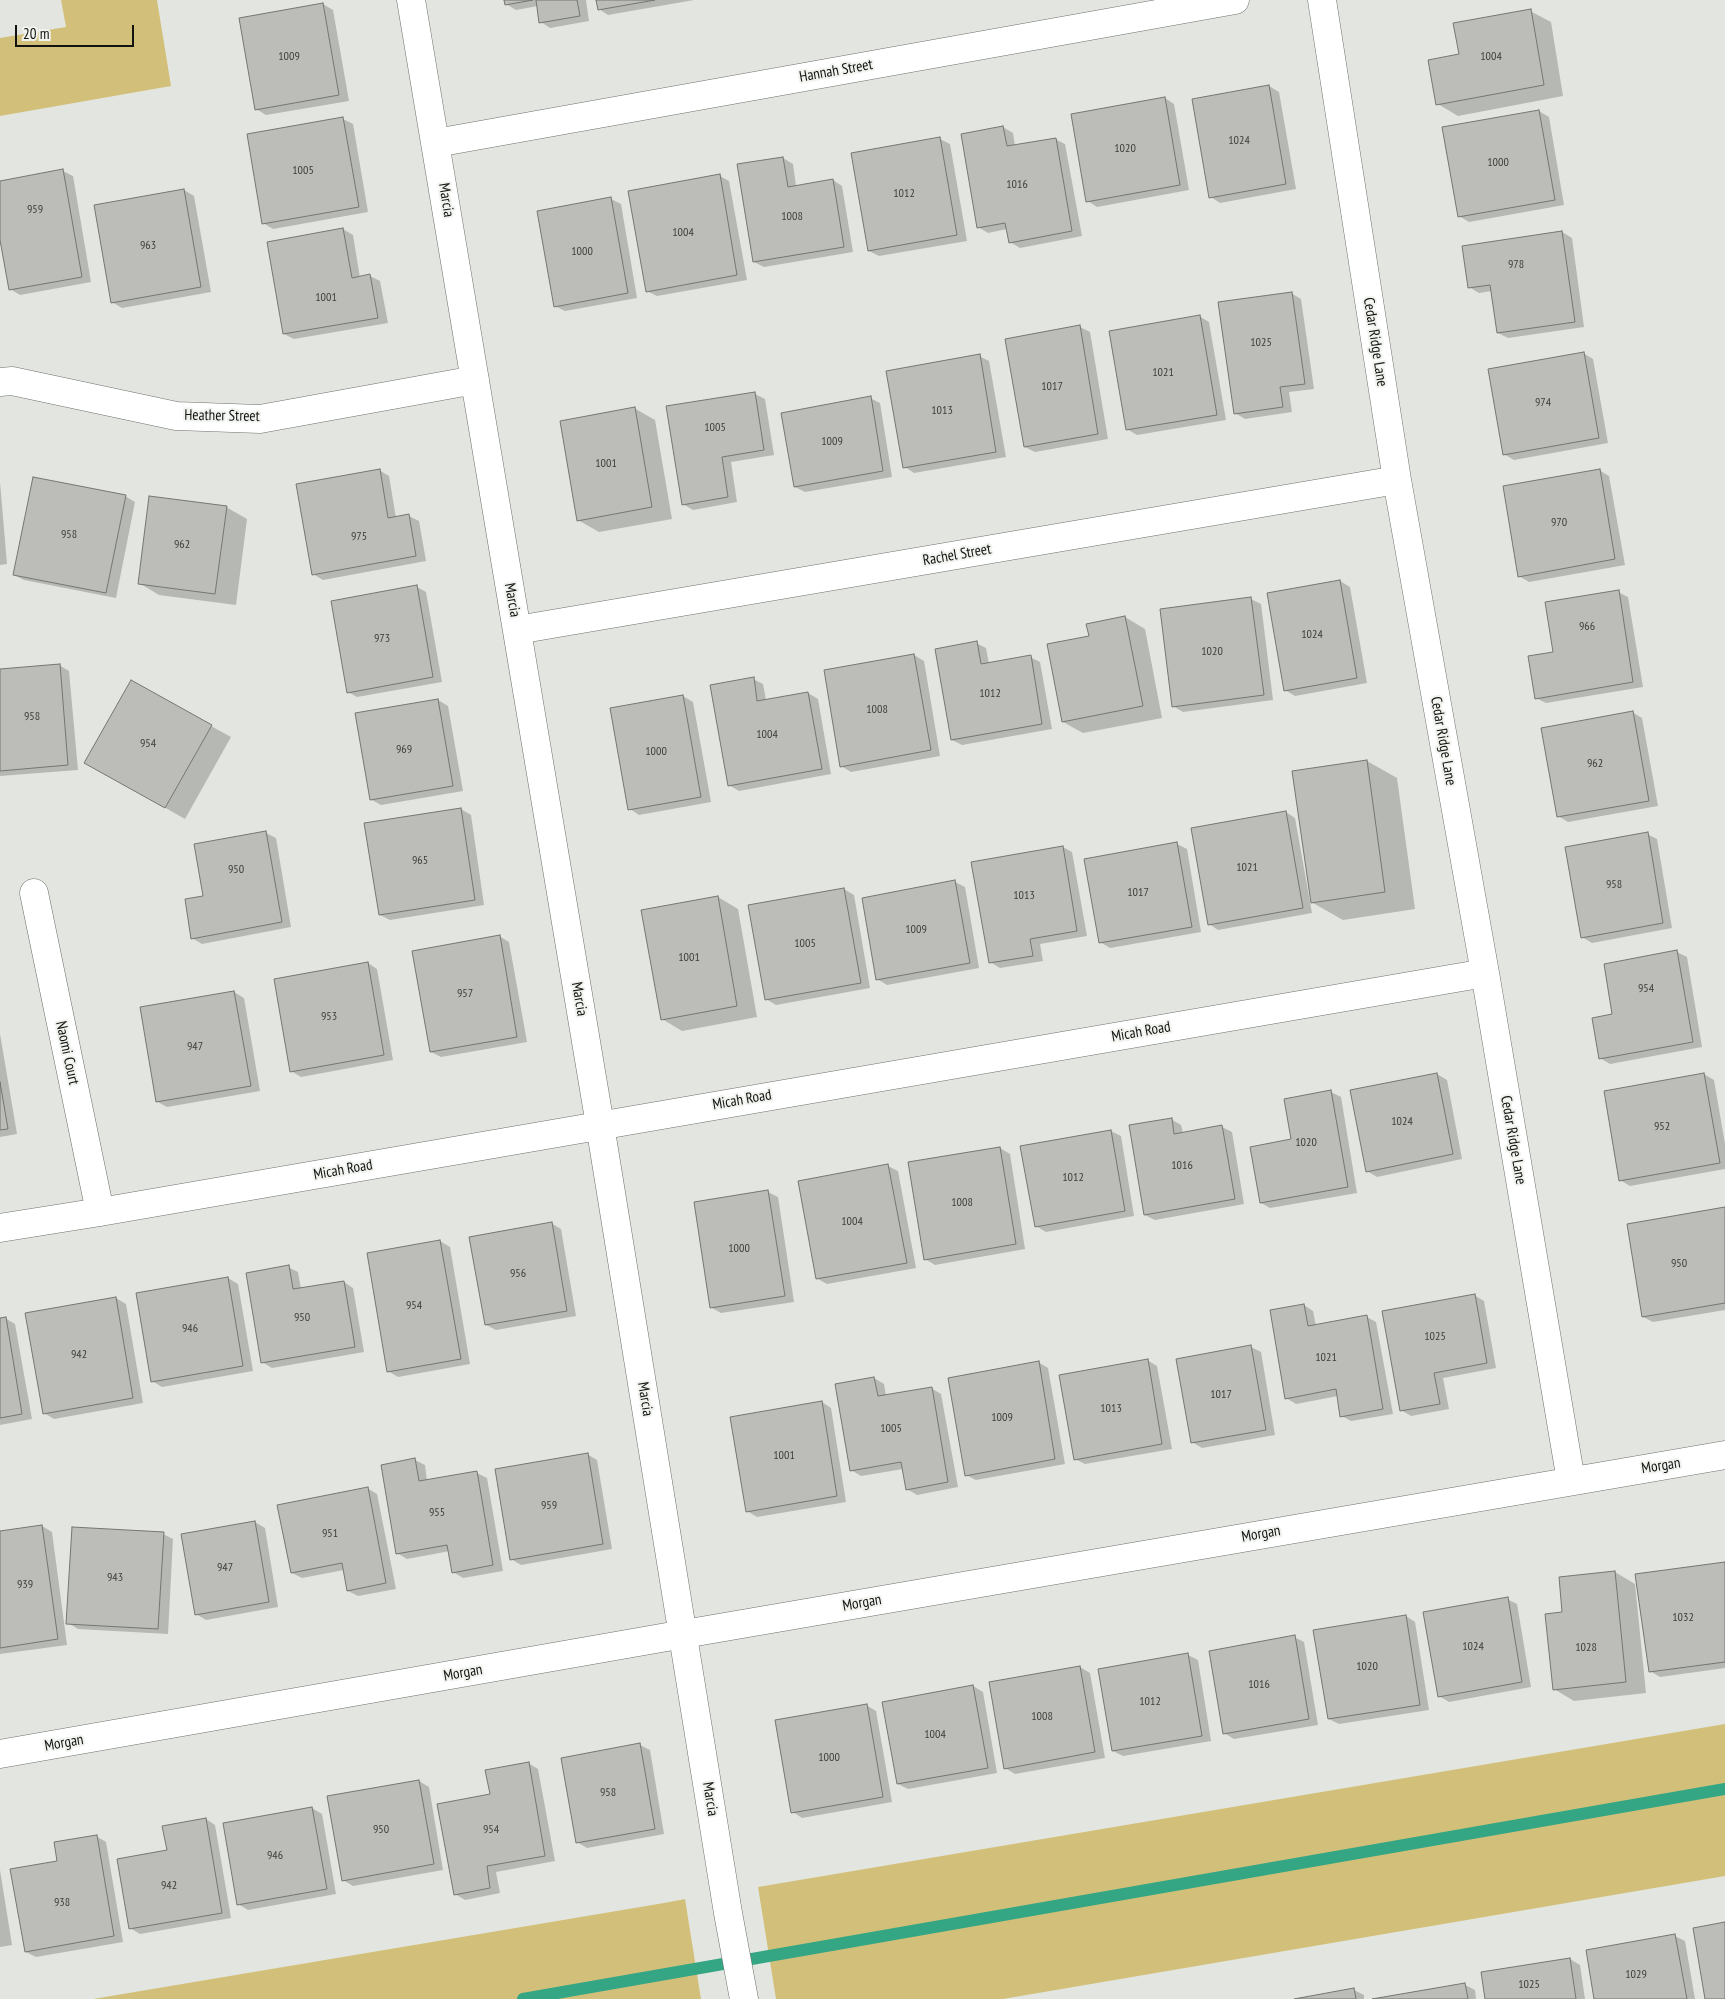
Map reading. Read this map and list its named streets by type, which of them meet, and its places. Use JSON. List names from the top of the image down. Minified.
{"streets":{"street":["Hannah Street","Marcia","Cedar Ridge Lane","Heather Street","Rachel Street","Micah Road","Naomi Court","Morgan"]},"crossings":[["Hannah Street","Marcia"],["Marcia","Heather Street"],["Marcia","Rachel Street"],["Marcia","Micah Road"],["Marcia","Morgan"],["Cedar Ridge Lane","Rachel Street"],["Cedar Ridge Lane","Micah Road"],["Cedar Ridge Lane","Morgan"],["Micah Road","Naomi Court"]],"house_numbers":["1009","1004","1024","1020","1000","1005","1016","1012","959","1008","1004","963","1000","978","1001","1025","1021","1017","974","1013","1005","1009","1001","970","958","975","962","966","1024","973","1020","1012","1008","958","1004","954","969","1000","962","965","1021","950","958","1017","1013","1009","1005","1001","954","957","953","947","1024","952","1020","1016","1012","1008","1004","1000","950","956","954","950","946","1025","942","1021","1017","1013","1009","1005","1001","959","955","951","947","943","939","1032","1024","1028","1020","1016","1012","1008","1004","1000","958","950","954","946","942","938","1029","1025"],"scale_bar":"20 m"}
